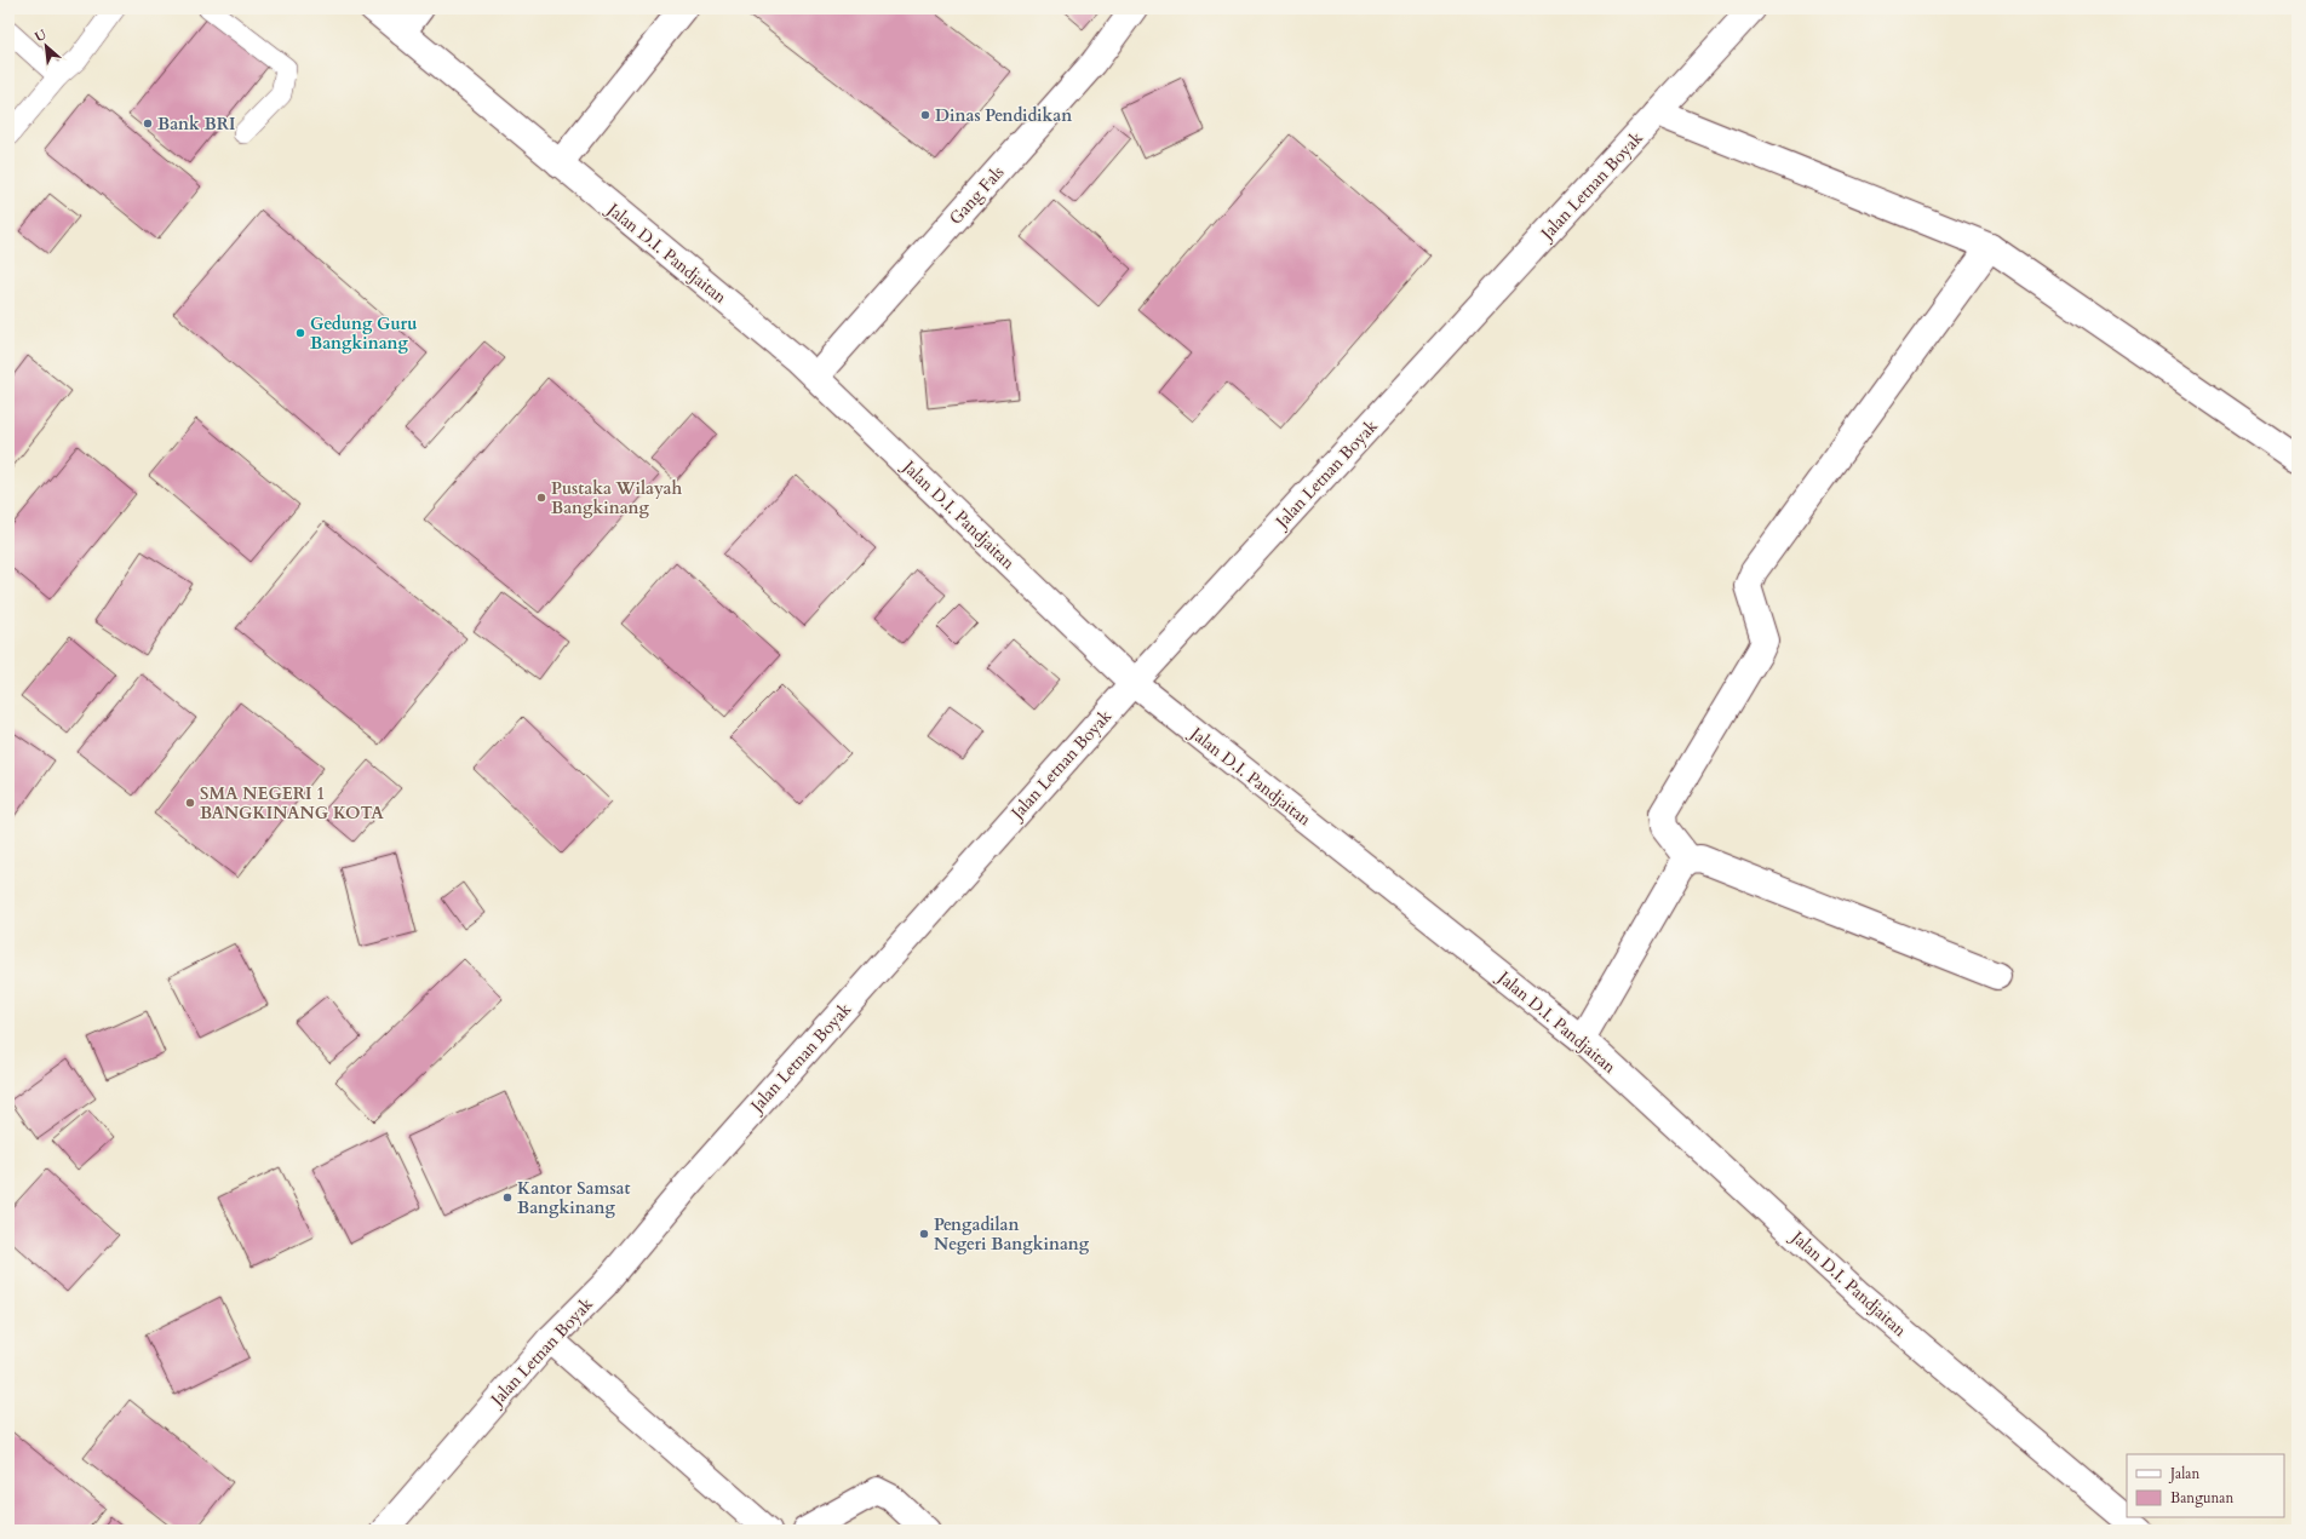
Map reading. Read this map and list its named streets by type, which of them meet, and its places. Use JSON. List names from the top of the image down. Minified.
{"streets":{"street":["Jalan Letnan Boyak","Gang Fals","Jalan D.I. Pandjaitan"]},"crossings":[["Jalan Letnan Boyak","Jalan D.I. Pandjaitan"],["Gang Fals","Jalan D.I. Pandjaitan"]],"places":["Dinas Pendidikan","Bank BRI","Gedung Guru Bangkinang","Pustaka Wilayah Bangkinang","SMA NEGERI 1 BANGKINANG KOTA","Kantor Samsat Bangkinang","Pengadilan Negeri Bangkinang"],"legend":["Jalan","Bangunan"],"north":"top left"}
